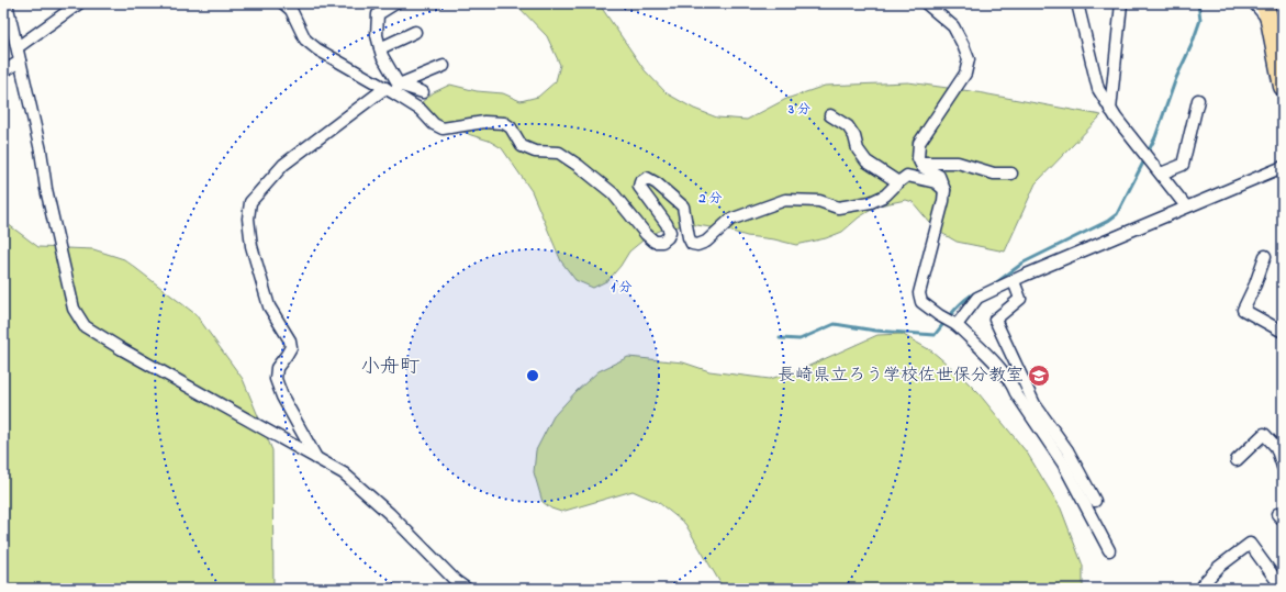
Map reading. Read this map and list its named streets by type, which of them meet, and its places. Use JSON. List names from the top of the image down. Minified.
{"districts":["小舟町"],"places":{"school or university":["長崎県立ろう学校佐世保分教室"]},"rings":["3 分","2 分","1 分"]}
